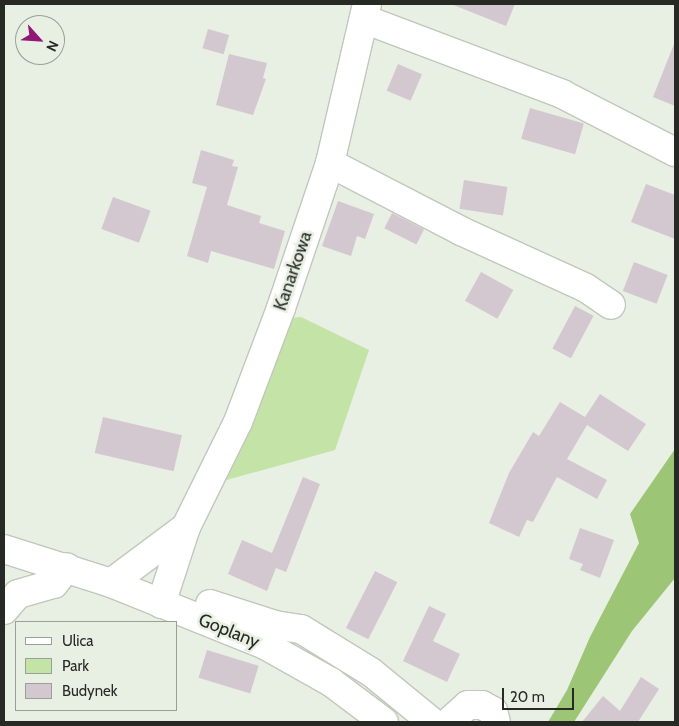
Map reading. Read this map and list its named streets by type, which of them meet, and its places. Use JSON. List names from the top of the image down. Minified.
{"streets":{"street":["Kanarkowa","Goplany"]},"crossings":[["Kanarkowa","Goplany"]],"legend":["Ulica","Park","Budynek"],"scale_bar":"20 m","north":"bottom right"}
